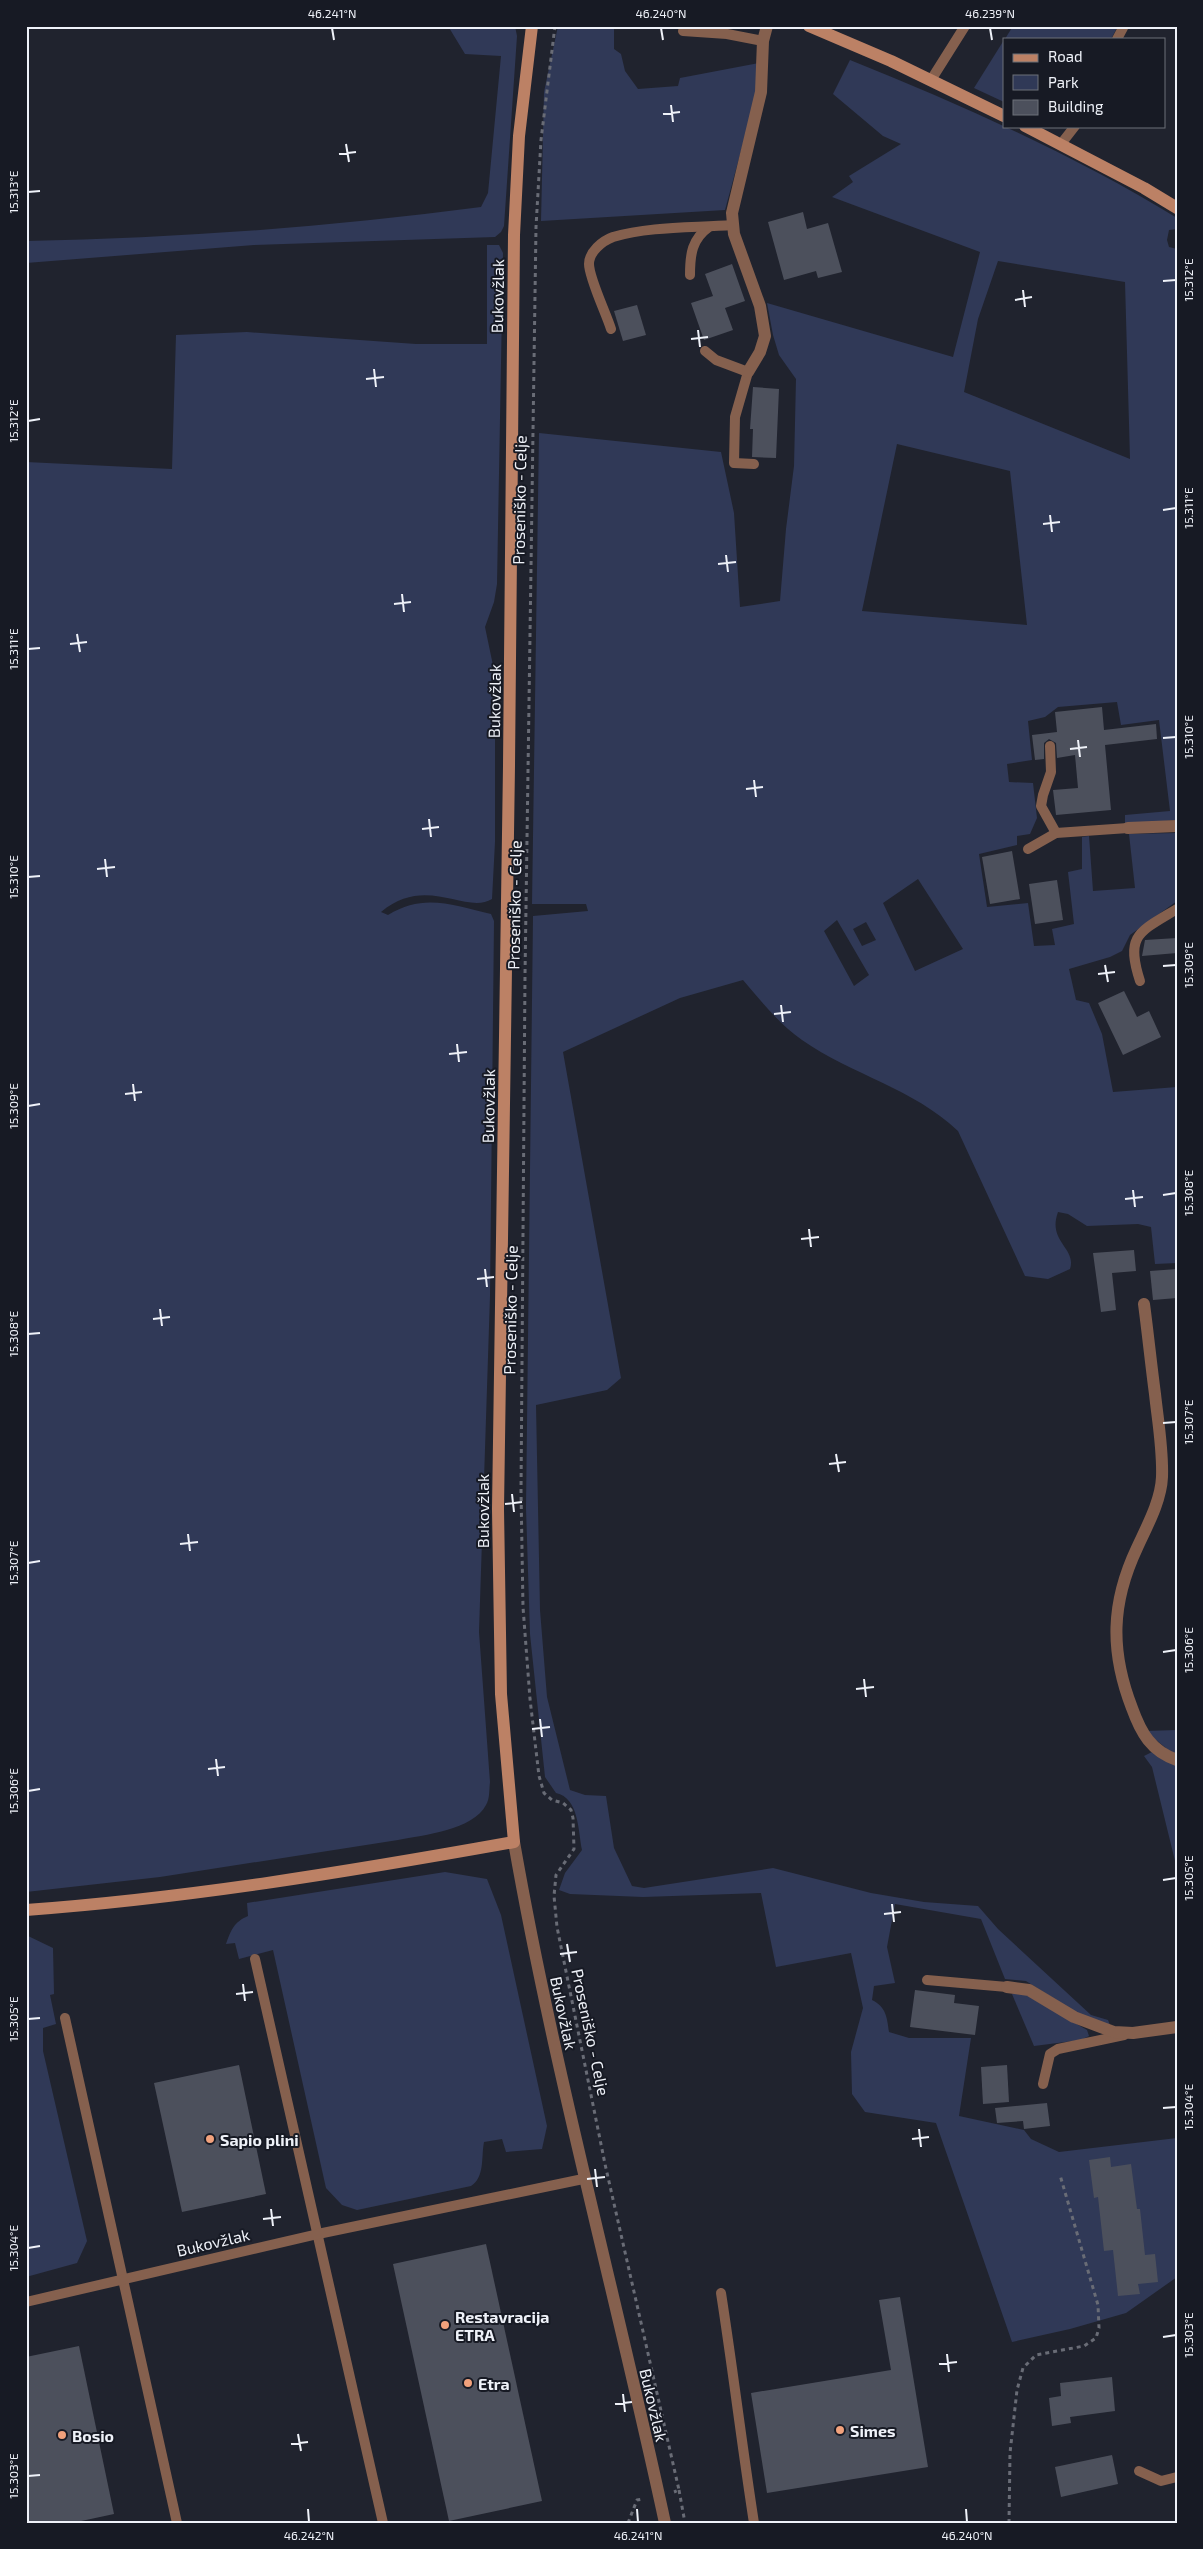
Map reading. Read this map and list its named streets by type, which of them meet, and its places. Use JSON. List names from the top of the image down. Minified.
{"streets":{"main road":["Bukovžlak"],"path":["Proseniško - Celje"]},"places":["Sapio plini","Restavracija ETRA","Etra","Simes","Bosio"],"legend":["Road","Park","Building"],"coordinates":["46.241°N","46.240°N","46.239°N","15.313°E","15.312°E","15.311°E","15.310°E","15.309°E","15.308°E","15.307°E","15.306°E","15.305°E","15.304°E","15.303°E","46.242°N"]}
